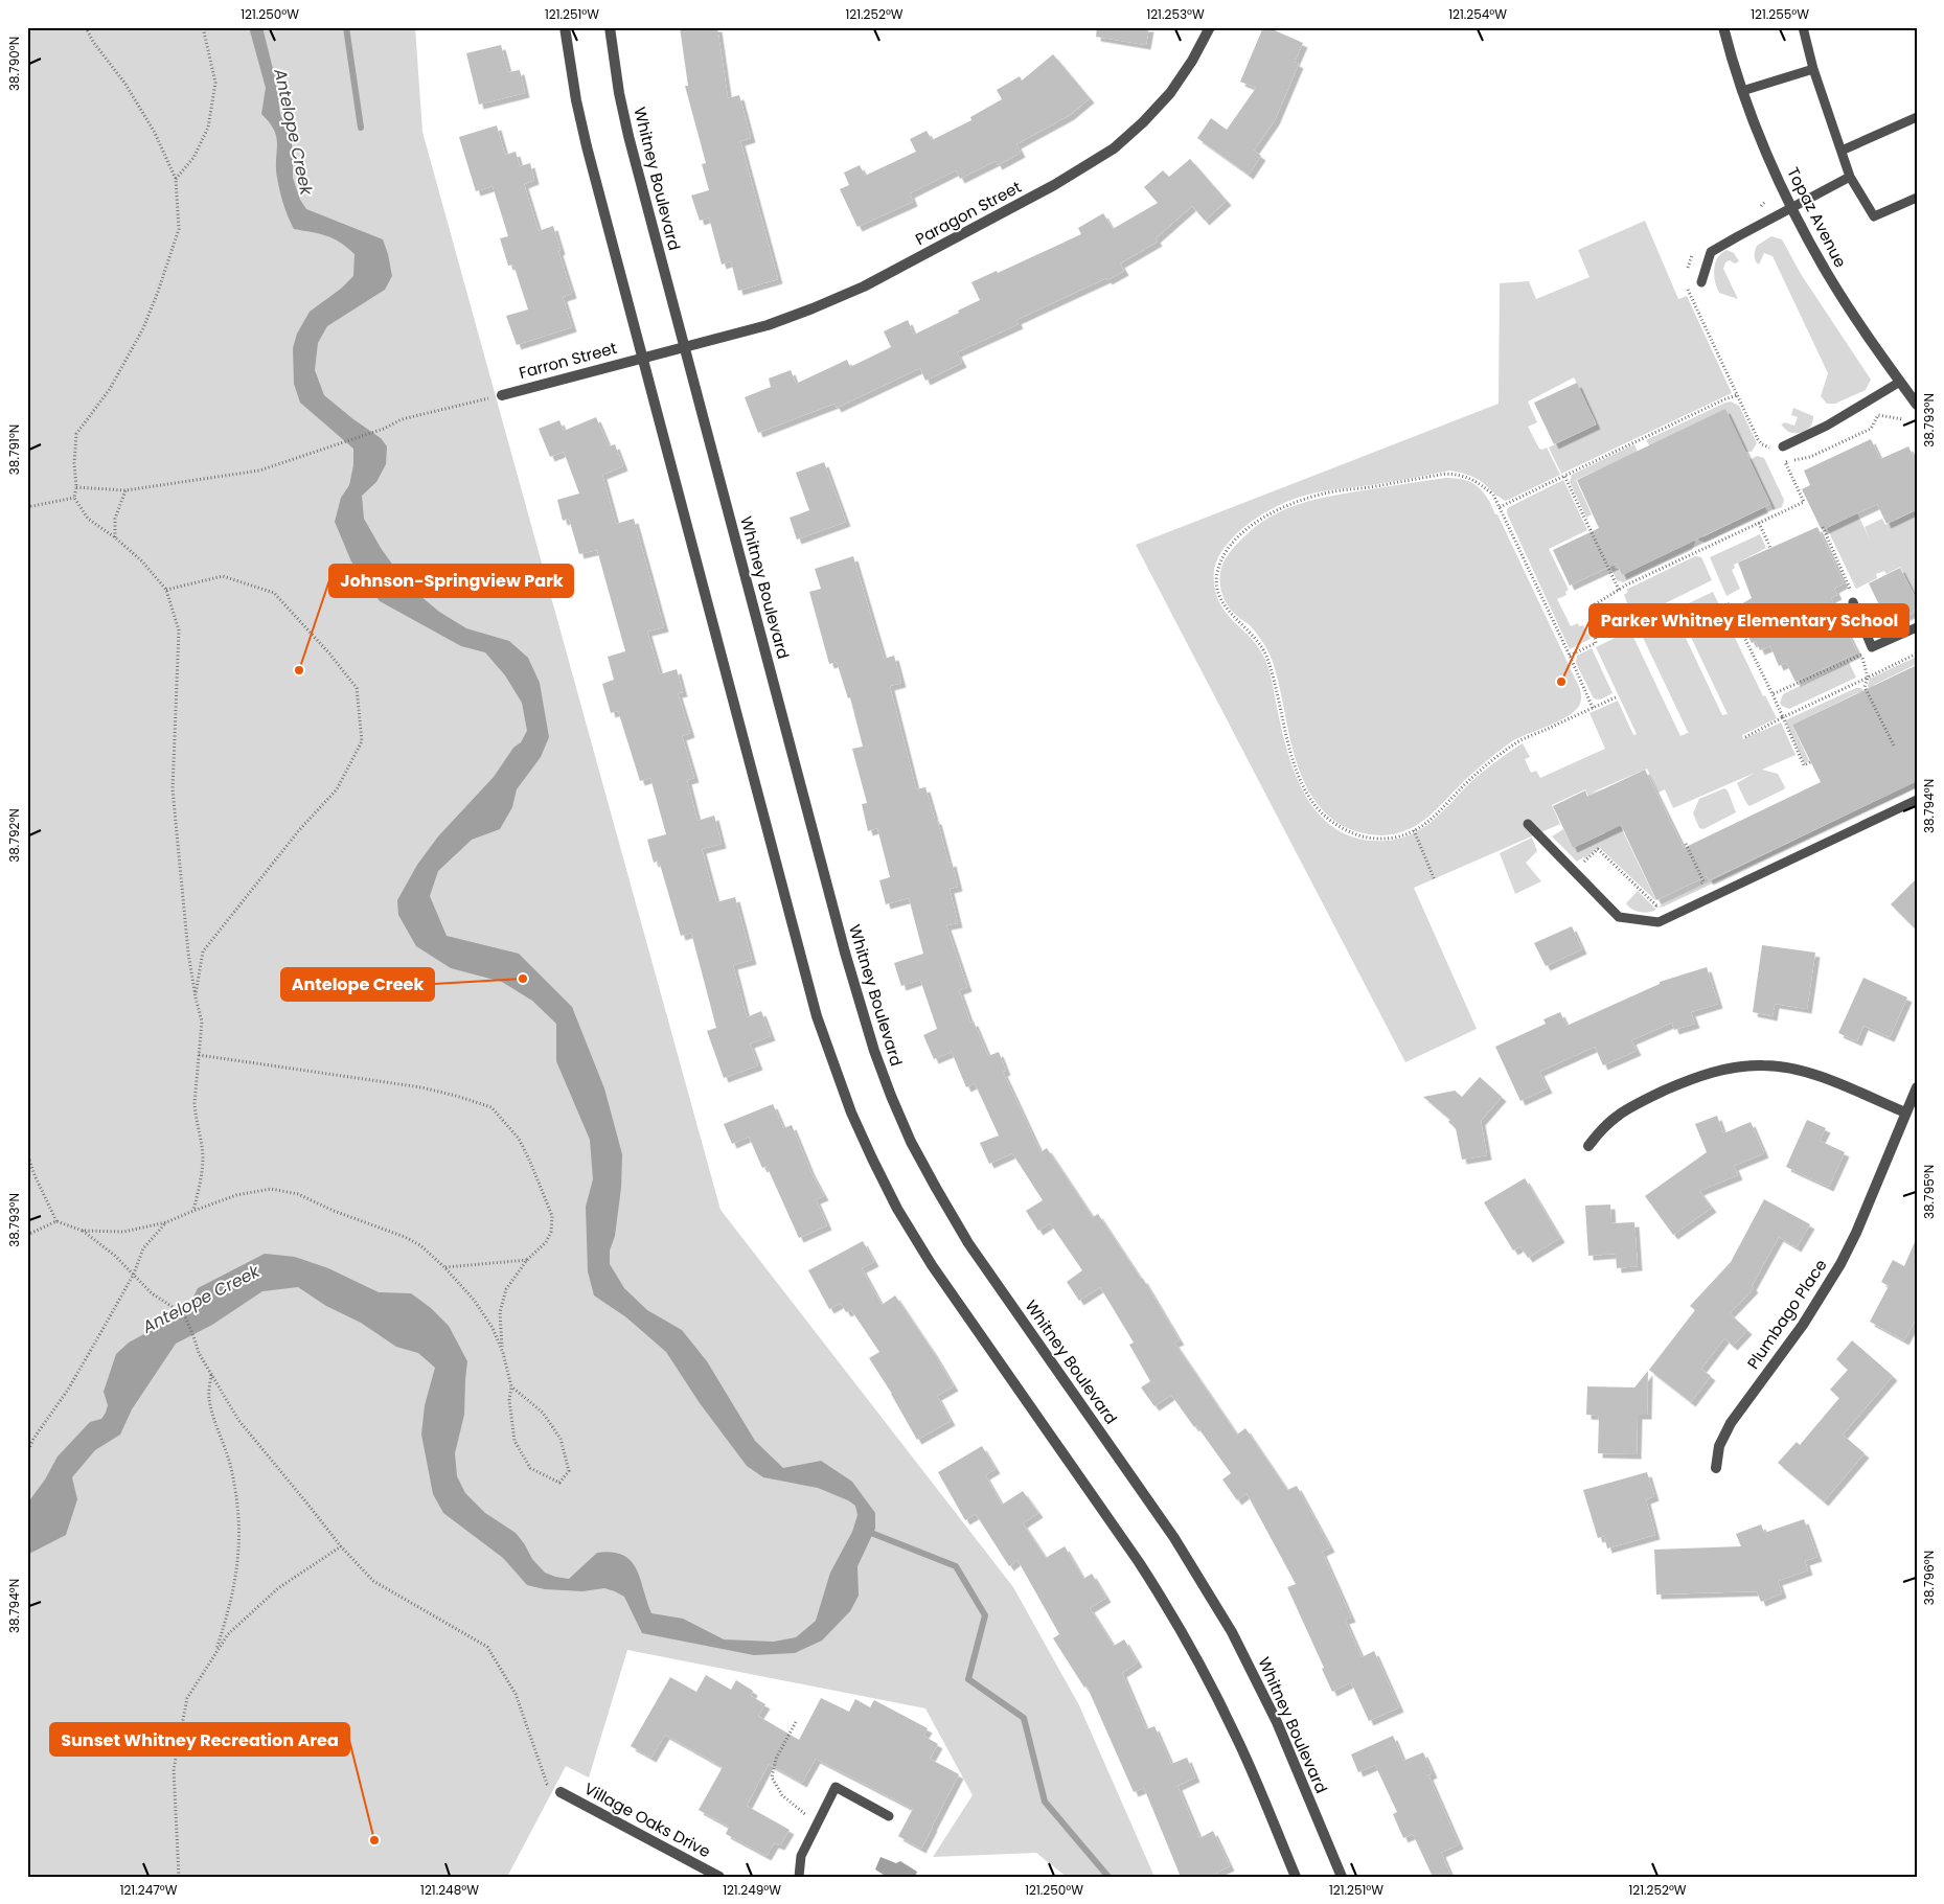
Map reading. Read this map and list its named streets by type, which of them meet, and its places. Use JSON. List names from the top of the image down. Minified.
{"streets":{"street":["Whitney Boulevard","Paragon Street","Topaz Avenue","Farron Street","Plumbago Place","Village Oaks Drive"]},"crossings":[["Whitney Boulevard","Paragon Street"],["Paragon Street","Farron Street"]],"water":["Antelope Creek"],"places":["Johnson-Springview Park","Parker Whitney Elementary School","Antelope Creek","Sunset Whitney Recreation Area"],"coordinates":["121.250°W","121.251°W","121.252°W","121.253°W","121.254°W","121.255°W","38.790°N","38.793°N","38.791°N","38.794°N","38.792°N","38.795°N","38.796°N","121.247°W","121.248°W","121.249°W"]}
